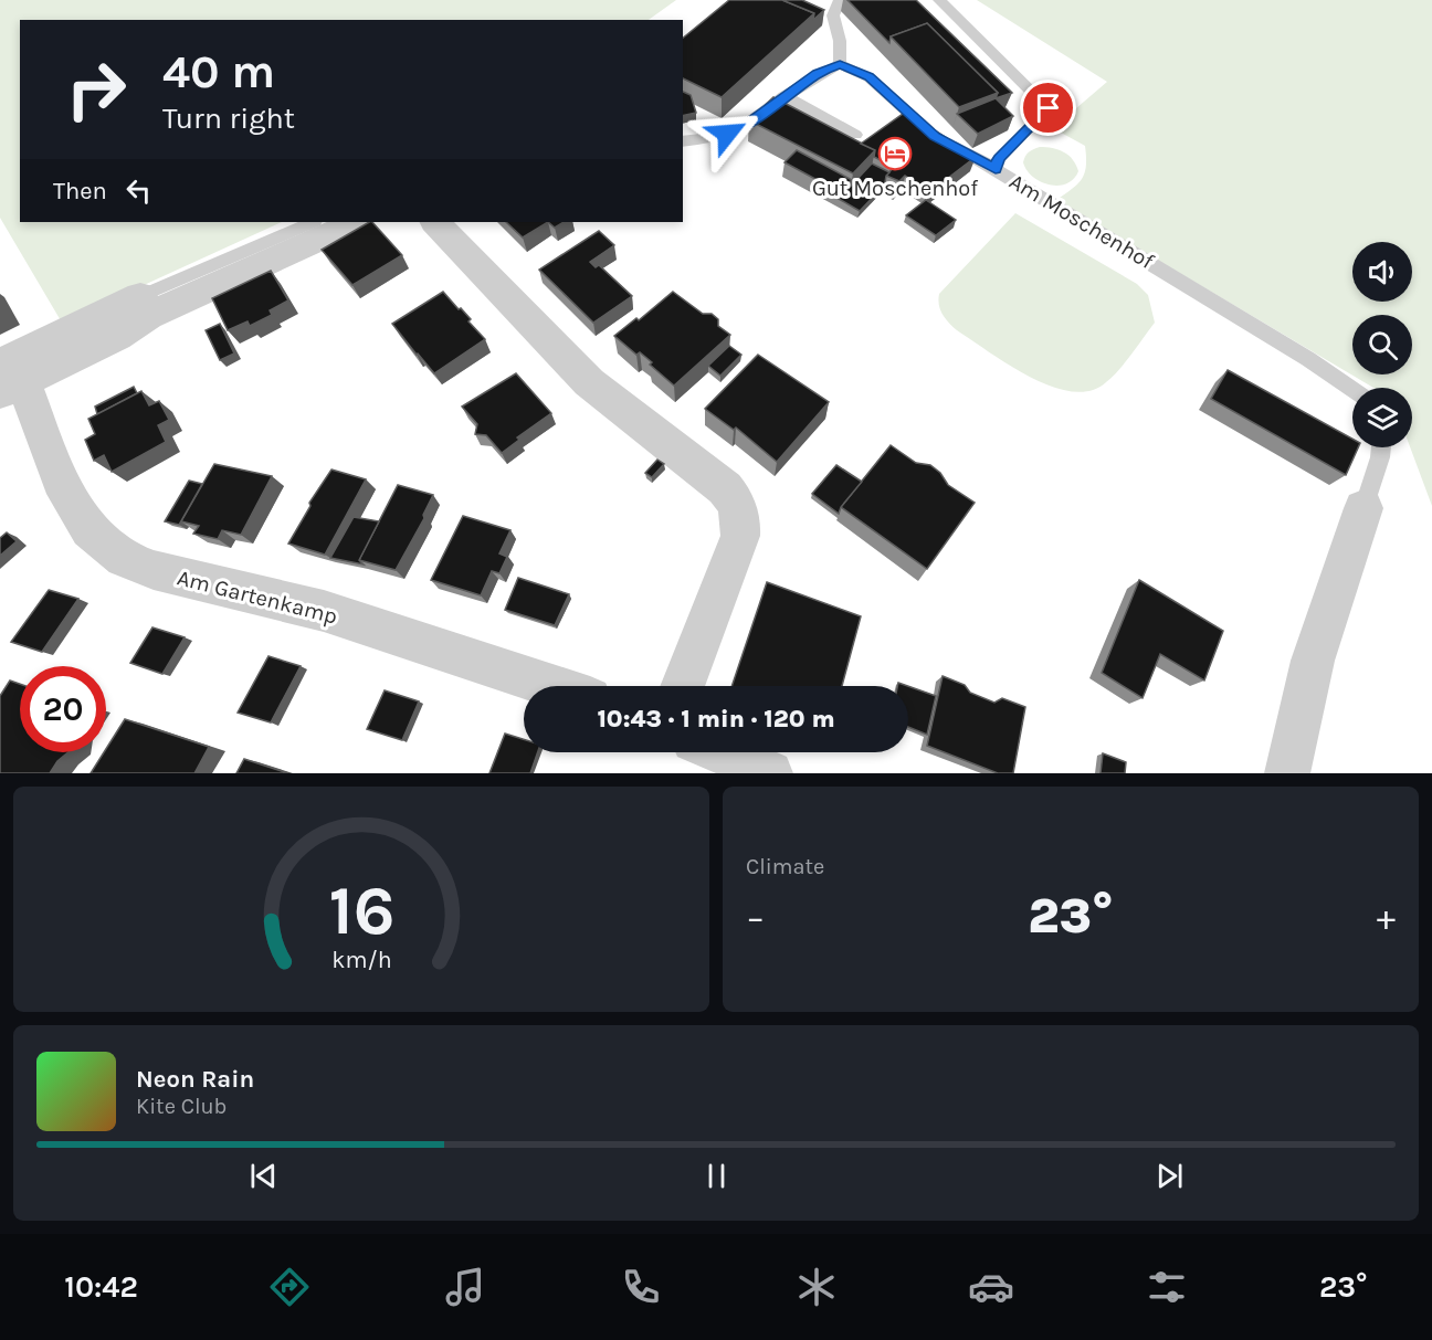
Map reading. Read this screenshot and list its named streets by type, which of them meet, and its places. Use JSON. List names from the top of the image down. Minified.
{"streets":{"street":["Am Gartenkamp"],"lane":["Am Moschenhof"]},"places":{"hotel":["Gut Moschenhof"]},"page":{"turn":["40 m","Turn right"],"then":"Then","limit":"20","trip":"10:43 · 1 min · 120 m","tile":"Climate","heat":["−","23°","+"],"song":["Neon Rain","Kite Club"],"tabs":["10:42","23°"],"gauge":["16","km/h"]}}
